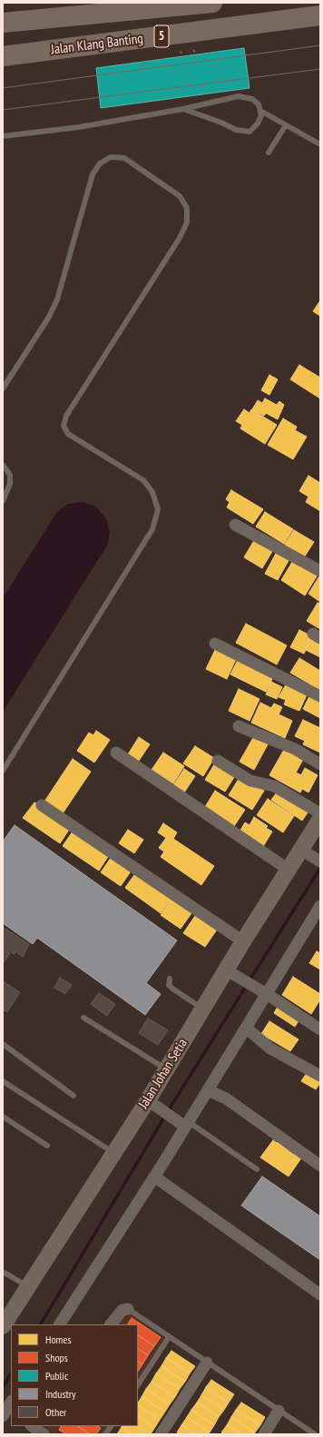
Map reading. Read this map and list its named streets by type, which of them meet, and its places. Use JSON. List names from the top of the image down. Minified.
{"streets":{"highway":["5","Jalan Klang Banting"],"main road":["Jalan Johan Setia"]},"legend":["Homes","Shops","Public","Industry","Other"]}
